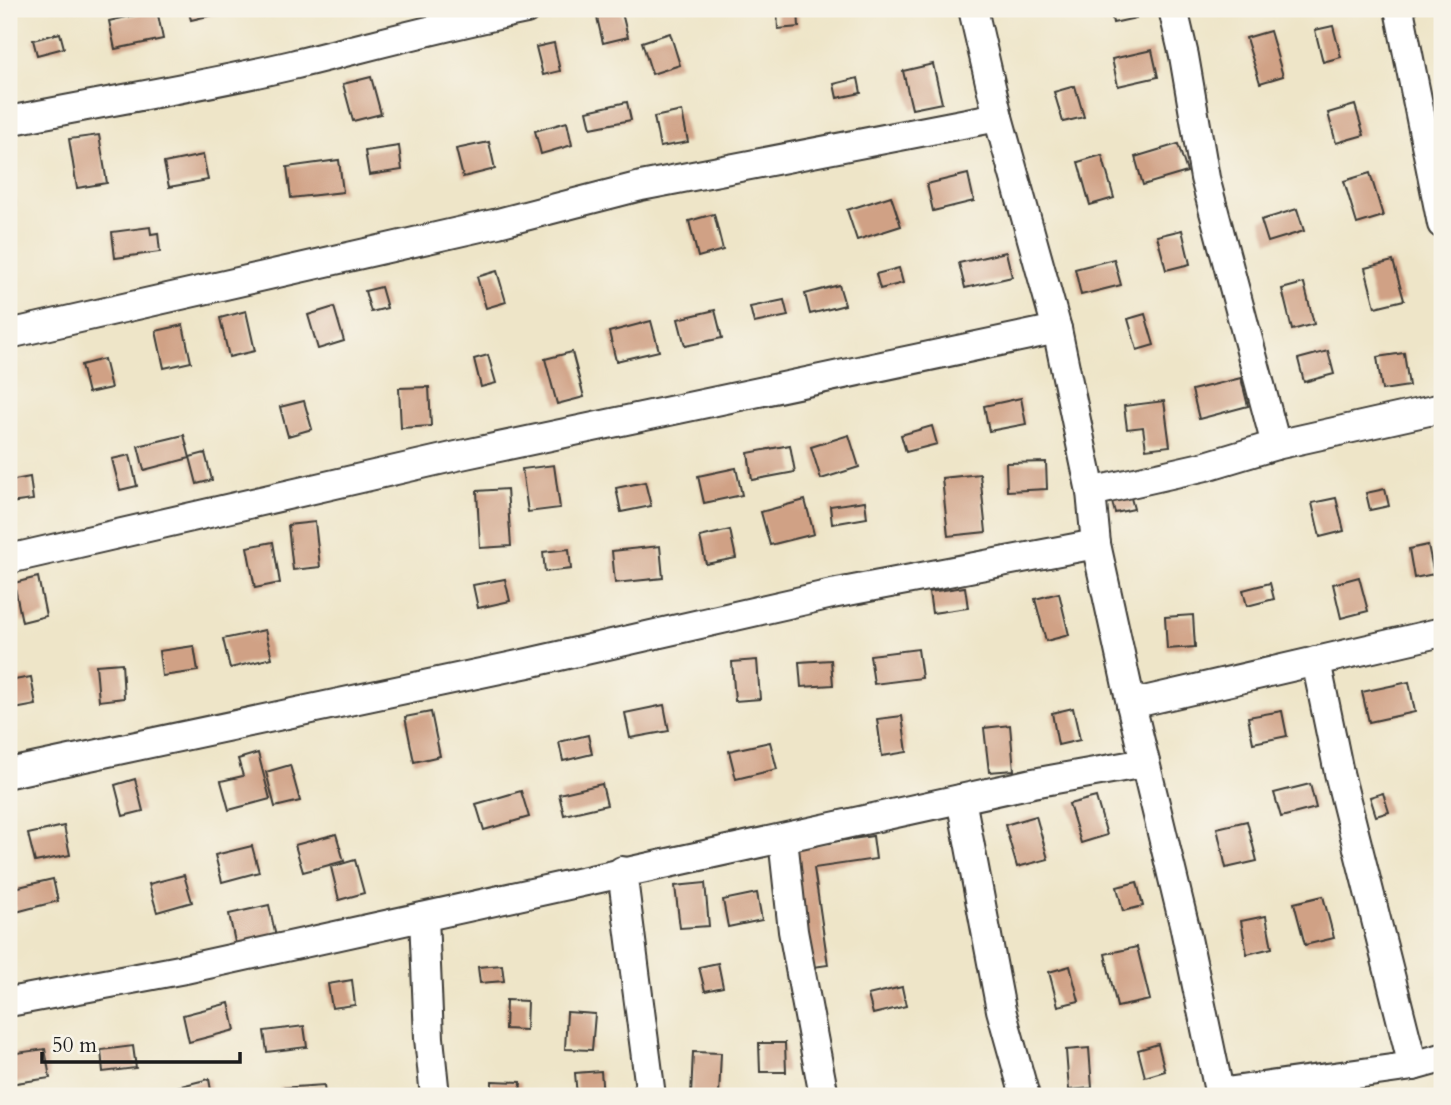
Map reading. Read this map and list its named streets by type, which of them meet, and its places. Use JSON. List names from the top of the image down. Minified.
{"scale_bar":"50 m"}
